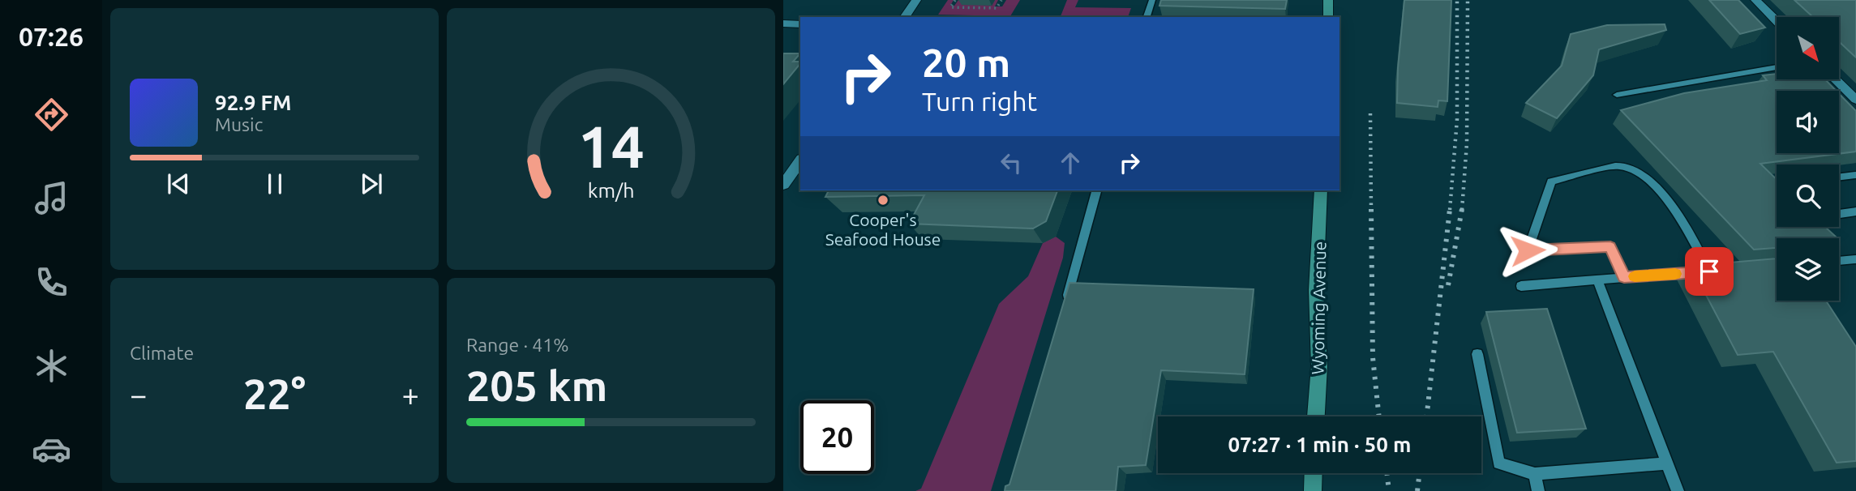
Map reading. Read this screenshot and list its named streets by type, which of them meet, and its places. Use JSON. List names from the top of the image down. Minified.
{"streets":{"main road":["Wyoming Avenue"]},"places":["Cooper's Seafood House"],"north":"bottom right","page":{"tabs":"07:26","turn":["20 m","Turn right"],"song":["92.9 FM","Music"],"tile":["Climate",["Range · 41%","205 km"]],"heat":["−","22°","+"],"limit":"20","trip":"07:27 · 1 min · 50 m","gauge":["14","km/h"]}}
